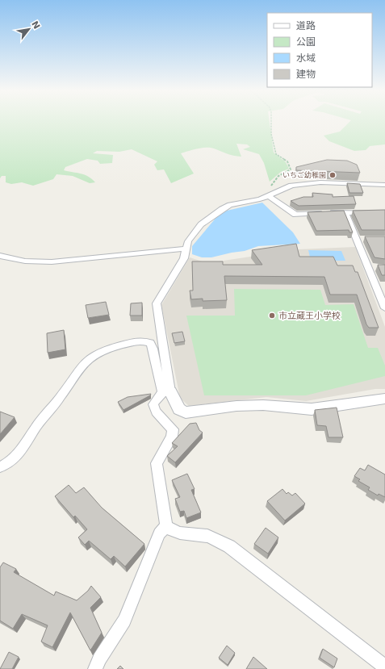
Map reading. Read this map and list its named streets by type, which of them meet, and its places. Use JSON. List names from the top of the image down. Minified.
{"places":["いちご幼稚園","市立蔵王小学校"],"legend":["道路","公園","水域","建物"],"north":"top right"}
